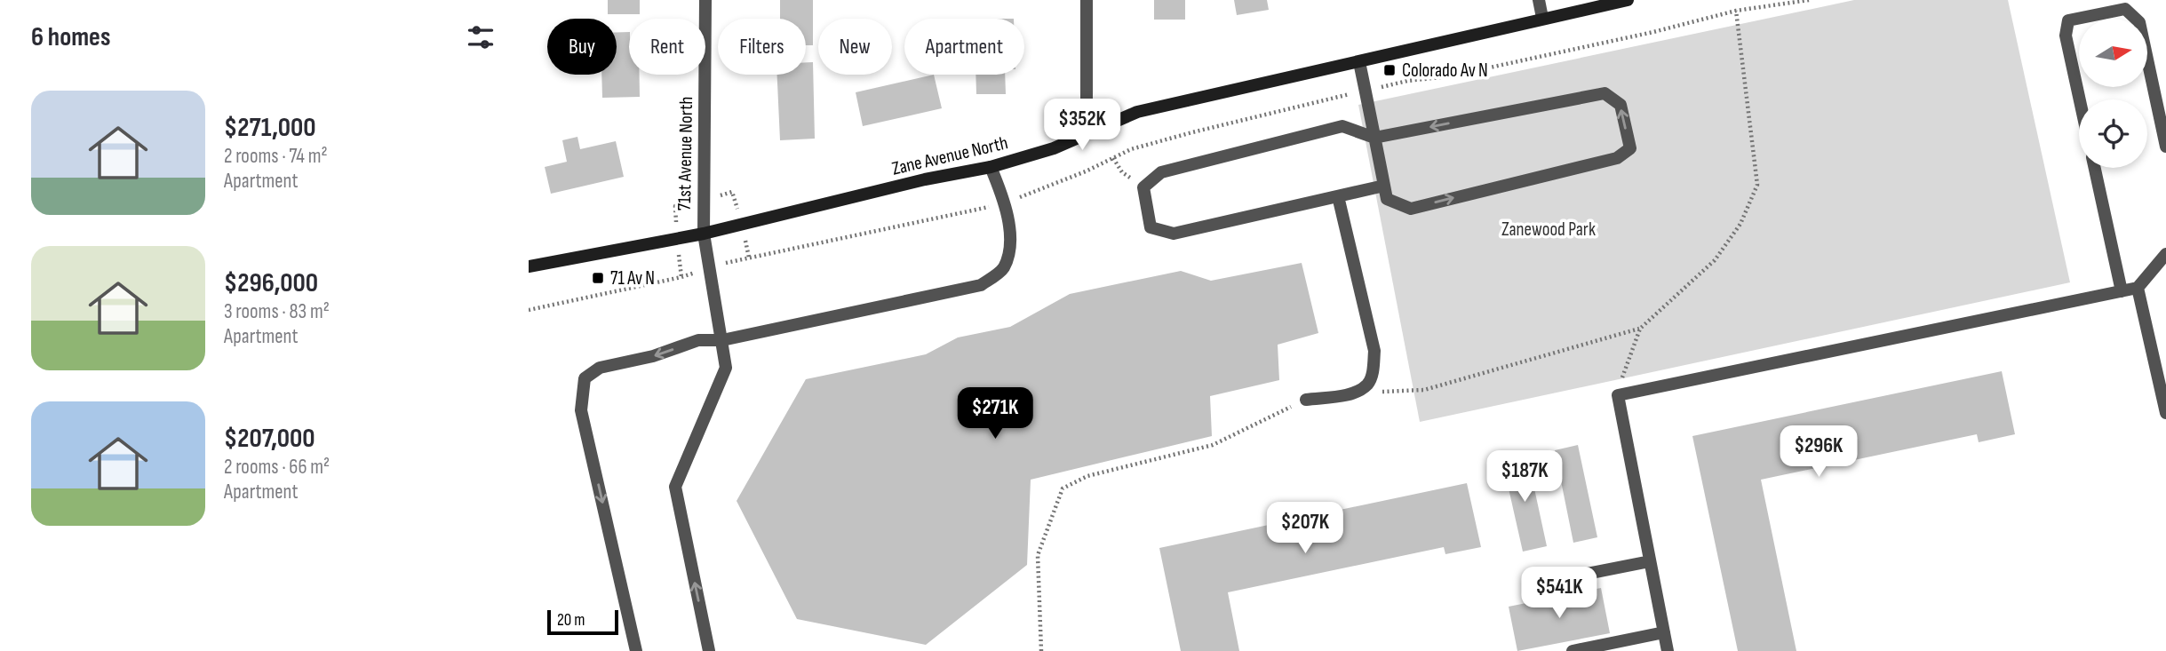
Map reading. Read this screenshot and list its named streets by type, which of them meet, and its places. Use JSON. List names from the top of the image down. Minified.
{"streets":{"street":["71st Avenue North","Zane Avenue North"]},"crossings":[["71st Avenue North","Zane Avenue North"]],"one_way":["71st Avenue North"],"parks":["Zanewood Park"],"places":{"transit":["Colorado Av N","71 Av N"]},"scale_bar":"20 m","north":"right","page":{"heading":"6 homes","chip":["Buy","Rent","Filters","New","Apartment"],"list":[{"name":"$271,000","note":"2 rooms · 74 m² · Apartment"},{"name":"$296,000","note":"3 rooms · 83 m² · Apartment"},{"name":"$207,000","note":"2 rooms · 66 m² · Apartment"}],"price":["$352K","$271K","$296K","$187K","$207K","$541K"],"scale":"20 m"}}
